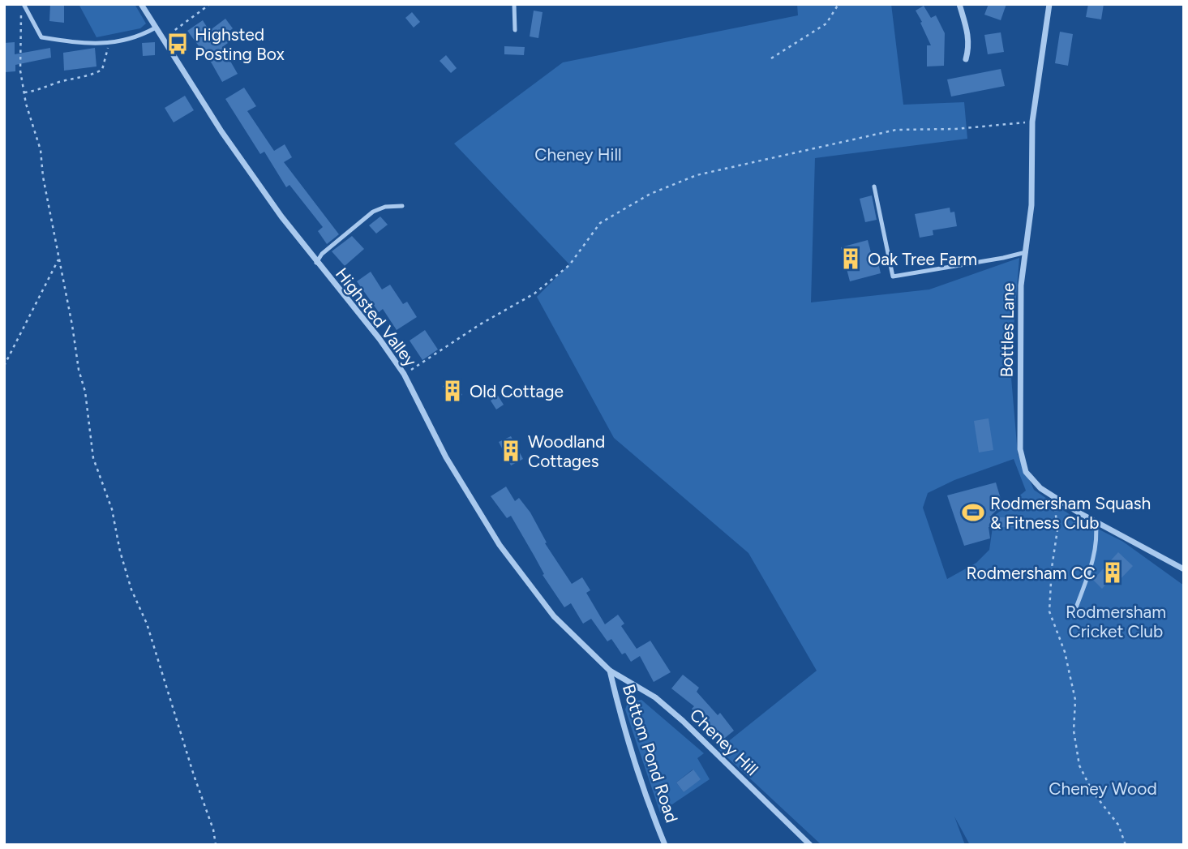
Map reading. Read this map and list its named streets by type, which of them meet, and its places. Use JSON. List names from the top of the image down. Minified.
{"streets":{"street":["Highsted Valley","Bottles Lane","Cheney Hill","Bottom Pond Road"]},"crossings":[["Highsted Valley","Cheney Hill"],["Highsted Valley","Bottom Pond Road"],["Cheney Hill","Bottom Pond Road"]],"parks":["Cheney Hill","Rodmersham Cricket Club","Cheney Wood"],"places":{"bus stop":["Highsted Posting Box"],"building":["Oak Tree Farm","Old Cottage","Woodland Cottages","Rodmersham CC"],"sports":["Rodmersham Squash & Fitness Club"]}}
